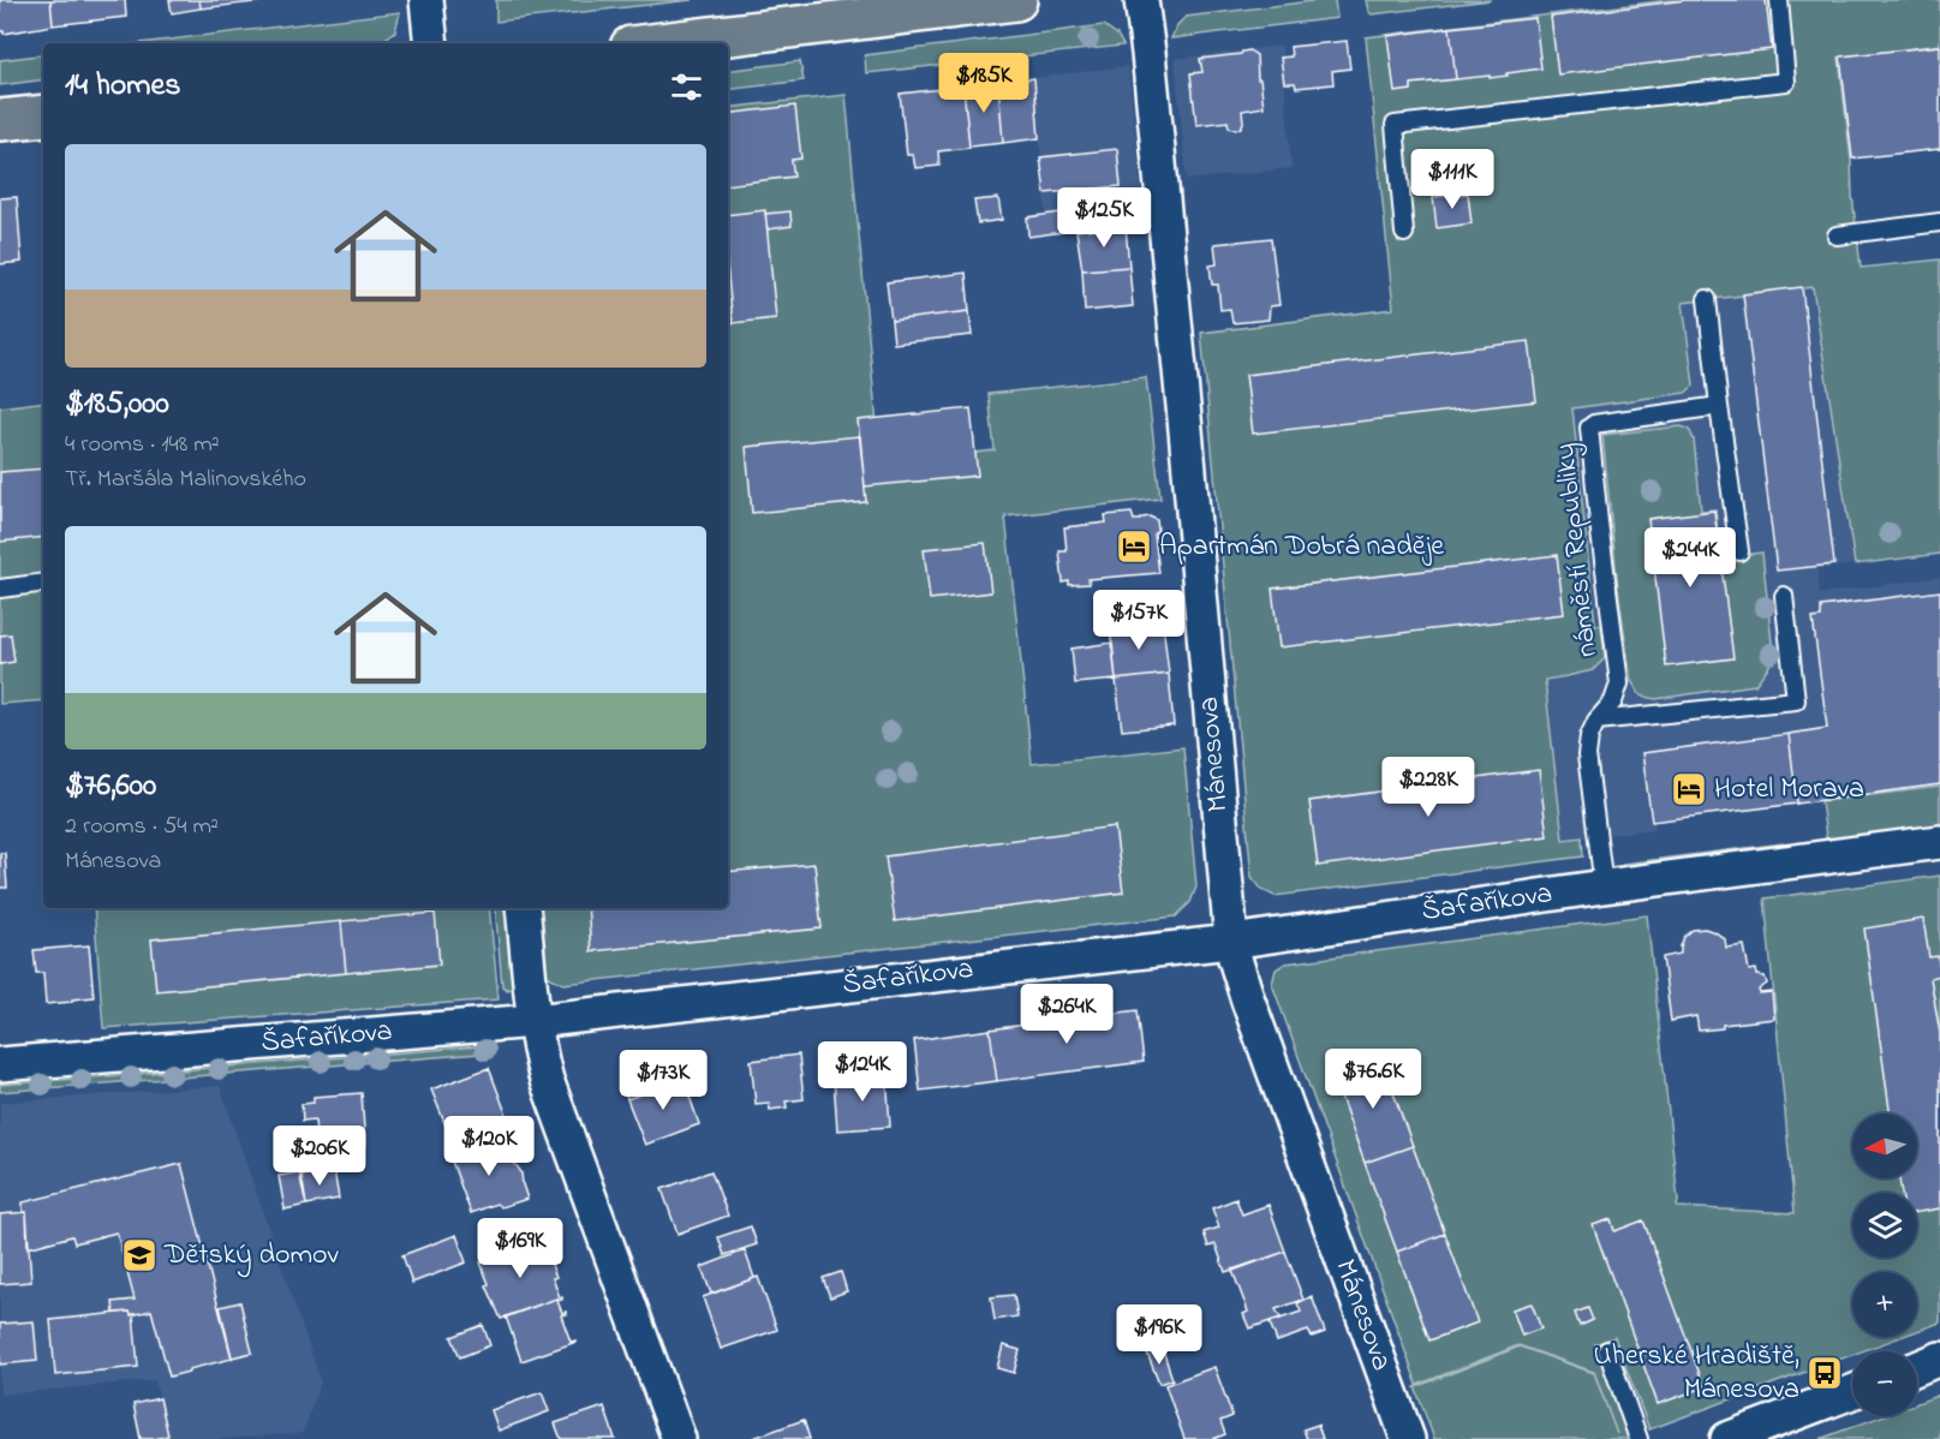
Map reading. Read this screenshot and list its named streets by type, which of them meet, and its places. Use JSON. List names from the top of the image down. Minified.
{"streets":{"street":["Mánesova","Šafaříkova"],"lane":["náměstí Republiky"]},"crossings":[["náměstí Republiky","Šafaříkova"],["Mánesova","Šafaříkova"]],"places":{"hotel":["Apartmán Dobrá naděje","Hotel Morava"],"school or university":["Dětský domov"],"bus stop":["Uherské Hradiště, Mánesova"]},"north":"left","page":{"heading":"14 homes","price":["$185K","$111K","$125K","$244K","$157K","$228K","$264K","$124K","$76.6K","$173K","$120K","$206K","$169K","$196K"],"list":[{"name":"$185,000","note":"4 rooms · 148 m² · Tř. Maršála Malinovského"},{"name":"$76,600","note":"2 rooms · 54 m² · Mánesova"}],"map_buttons":["+","−"]}}
